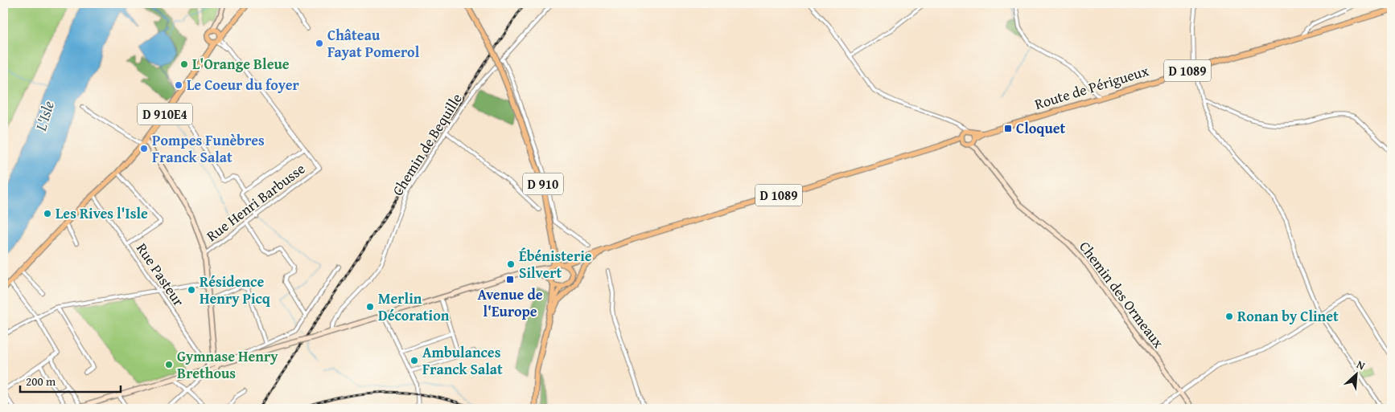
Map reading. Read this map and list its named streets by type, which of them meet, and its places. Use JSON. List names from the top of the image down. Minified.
{"streets":{"main road":["D 1089","Route de Périgueux","D 910E4","D 910"],"street":["Chemin de Bequille","Rue Henri Barbusse","Rue Pasteur","Chemin des Ormeaux"]},"crossings":[["D 1089","D 910"],["Route de Périgueux","Chemin des Ormeaux"],["D 910E4","Rue Pasteur"]],"water":["L'Isle"],"places":{"other":["Château Fayat Pomerol","L'Orange Bleue","Le Coeur du foyer","Pompes Funèbres Franck Salat","Les Rives l'Isle","Ébénisterie Silvert","Résidence Henry Picq","Merlin Décoration","Ronan by Clinet","Ambulances Franck Salat","Gymnase Henry Brethous"],"transit":["Cloquet","Avenue de l'Europe"]},"scale_bar":"200 m","north":"top right"}
